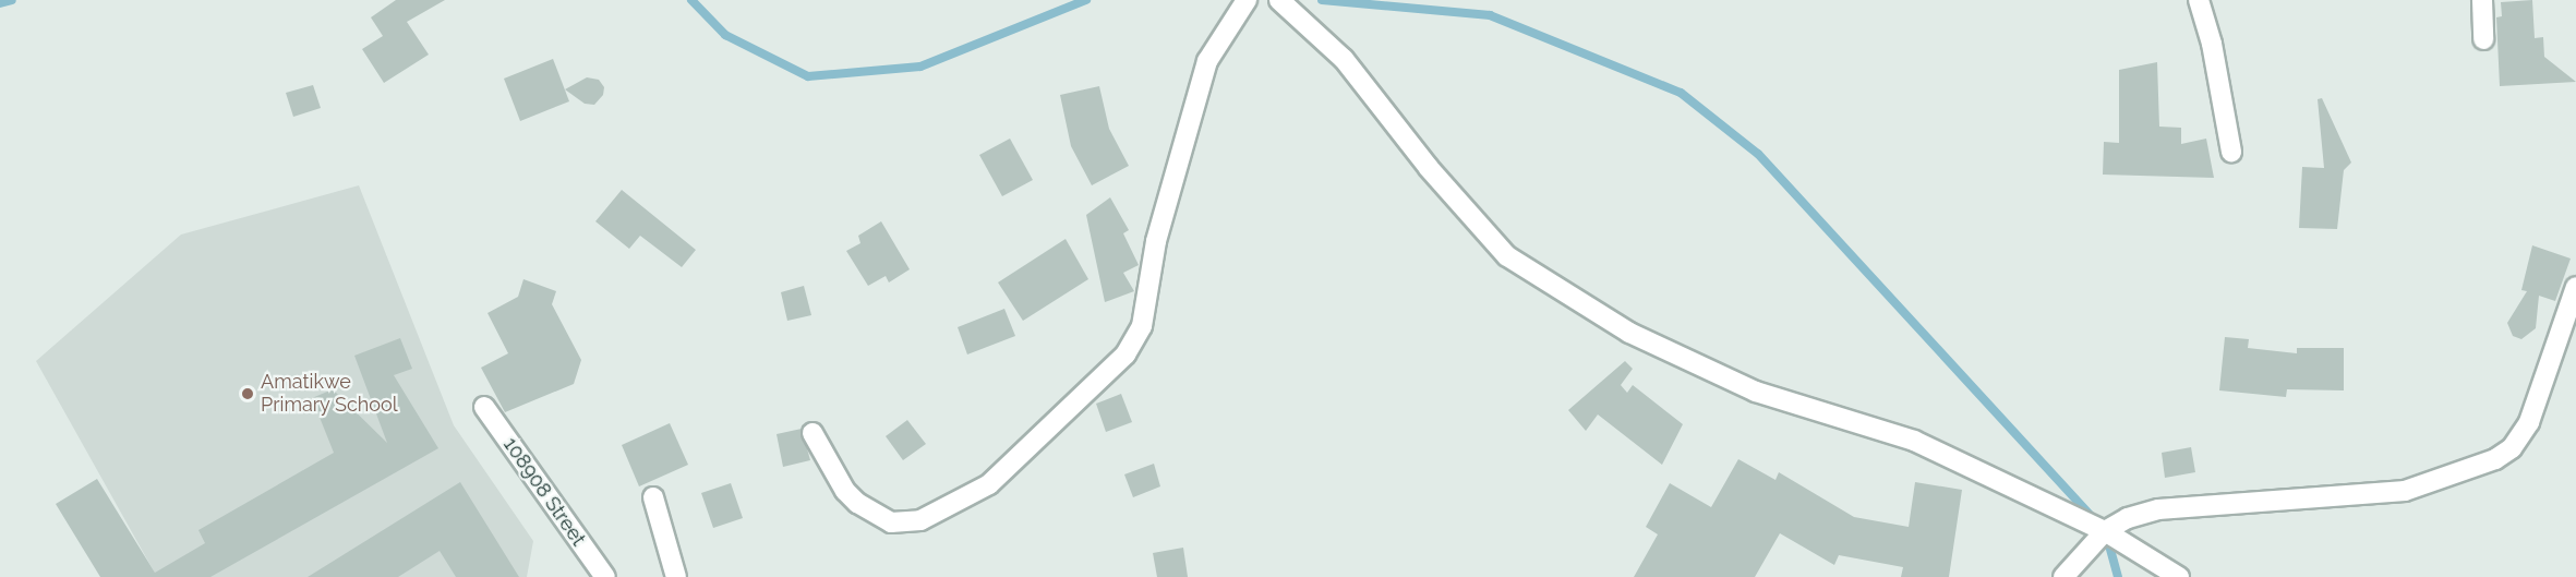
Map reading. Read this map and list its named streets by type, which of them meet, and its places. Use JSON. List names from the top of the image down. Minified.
{"streets":{"street":["108908 Street"]},"places":["Amatikwe Primary School"]}
